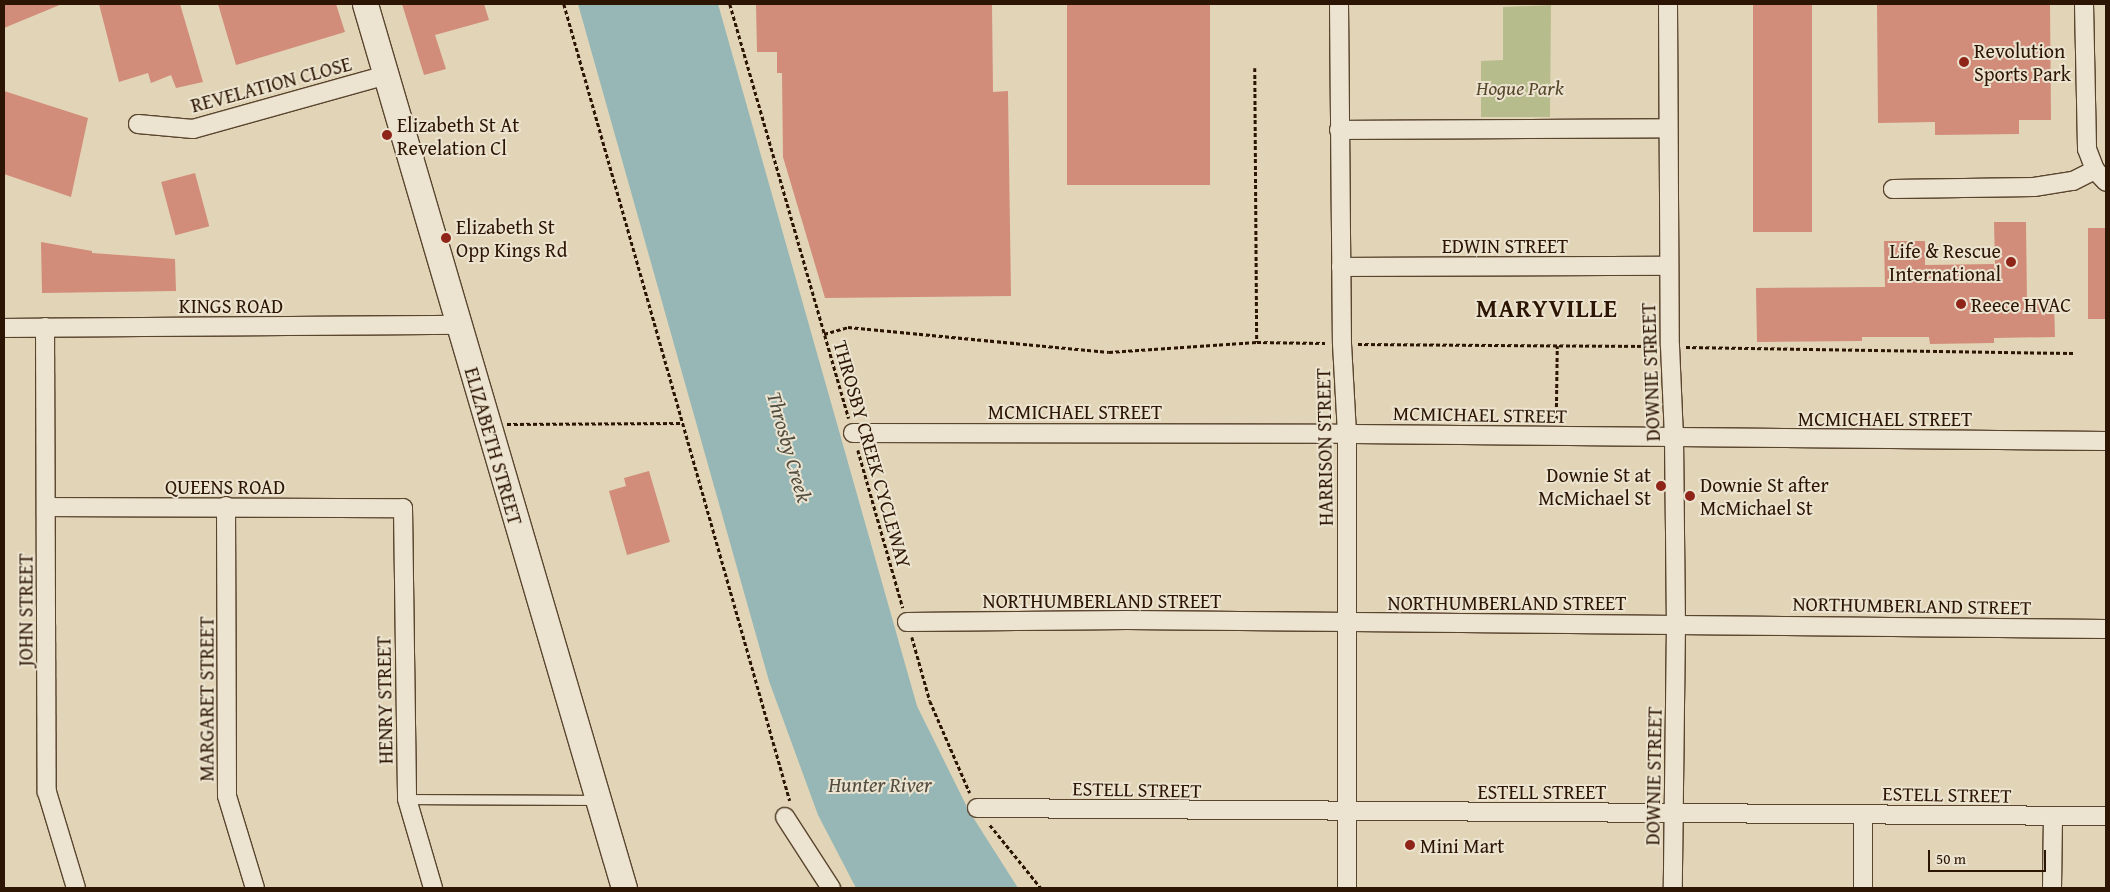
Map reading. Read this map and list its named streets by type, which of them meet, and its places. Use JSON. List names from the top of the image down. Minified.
{"streets":{"main road":["ELIZABETH STREET"],"street":["REVELATION CLOSE","EDWIN STREET","KINGS ROAD","DOWNIE STREET","MCMICHAEL STREET","HARRISON STREET","QUEENS ROAD","NORTHUMBERLAND STREET","JOHN STREET","MARGARET STREET","HENRY STREET","ESTELL STREET"],"path":["THROSBY CREEK CYCLEWAY"]},"crossings":[["REVELATION CLOSE","ELIZABETH STREET"],["EDWIN STREET","DOWNIE STREET"],["EDWIN STREET","HARRISON STREET"],["KINGS ROAD","ELIZABETH STREET"],["KINGS ROAD","JOHN STREET"],["DOWNIE STREET","MCMICHAEL STREET"],["DOWNIE STREET","NORTHUMBERLAND STREET"],["DOWNIE STREET","ESTELL STREET"],["MCMICHAEL STREET","HARRISON STREET"],["MCMICHAEL STREET","THROSBY CREEK CYCLEWAY"],["HARRISON STREET","NORTHUMBERLAND STREET"],["HARRISON STREET","ESTELL STREET"],["THROSBY CREEK CYCLEWAY","NORTHUMBERLAND STREET"],["THROSBY CREEK CYCLEWAY","ESTELL STREET"],["QUEENS ROAD","JOHN STREET"],["QUEENS ROAD","MARGARET STREET"],["QUEENS ROAD","HENRY STREET"]],"districts":["MARYVILLE"],"water":["Throsby Creek","Hunter River"],"parks":["Hogue Park"],"places":["Revolution Sports Park","Elizabeth St At Revelation Cl","Elizabeth St Opp Kings Rd","Life & Rescue International","Reece HVAC","Downie St at McMichael St","Downie St after McMichael St","Mini Mart"],"scale_bar":"50 m"}
